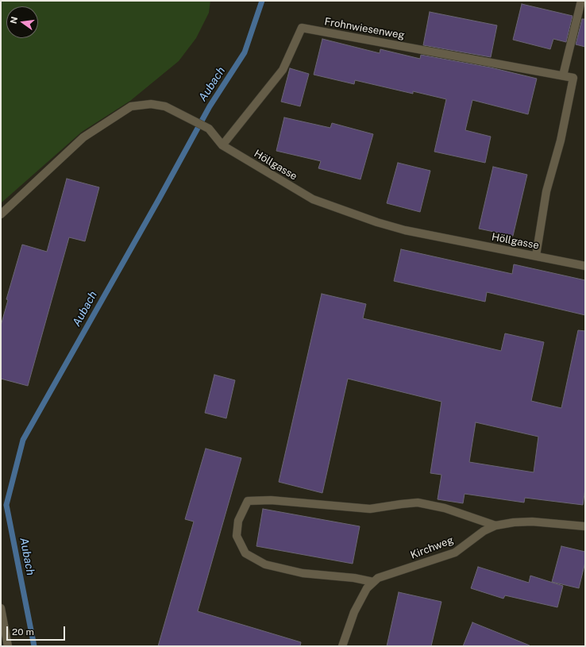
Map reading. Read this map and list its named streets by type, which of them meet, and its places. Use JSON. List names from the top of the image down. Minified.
{"streets":{"street":["Frohnwiesenweg","Höllgasse","Kirchweg"]},"crossings":[["Frohnwiesenweg","Höllgasse"]],"water":["Aubach"],"scale_bar":"20 m","north":"left"}
